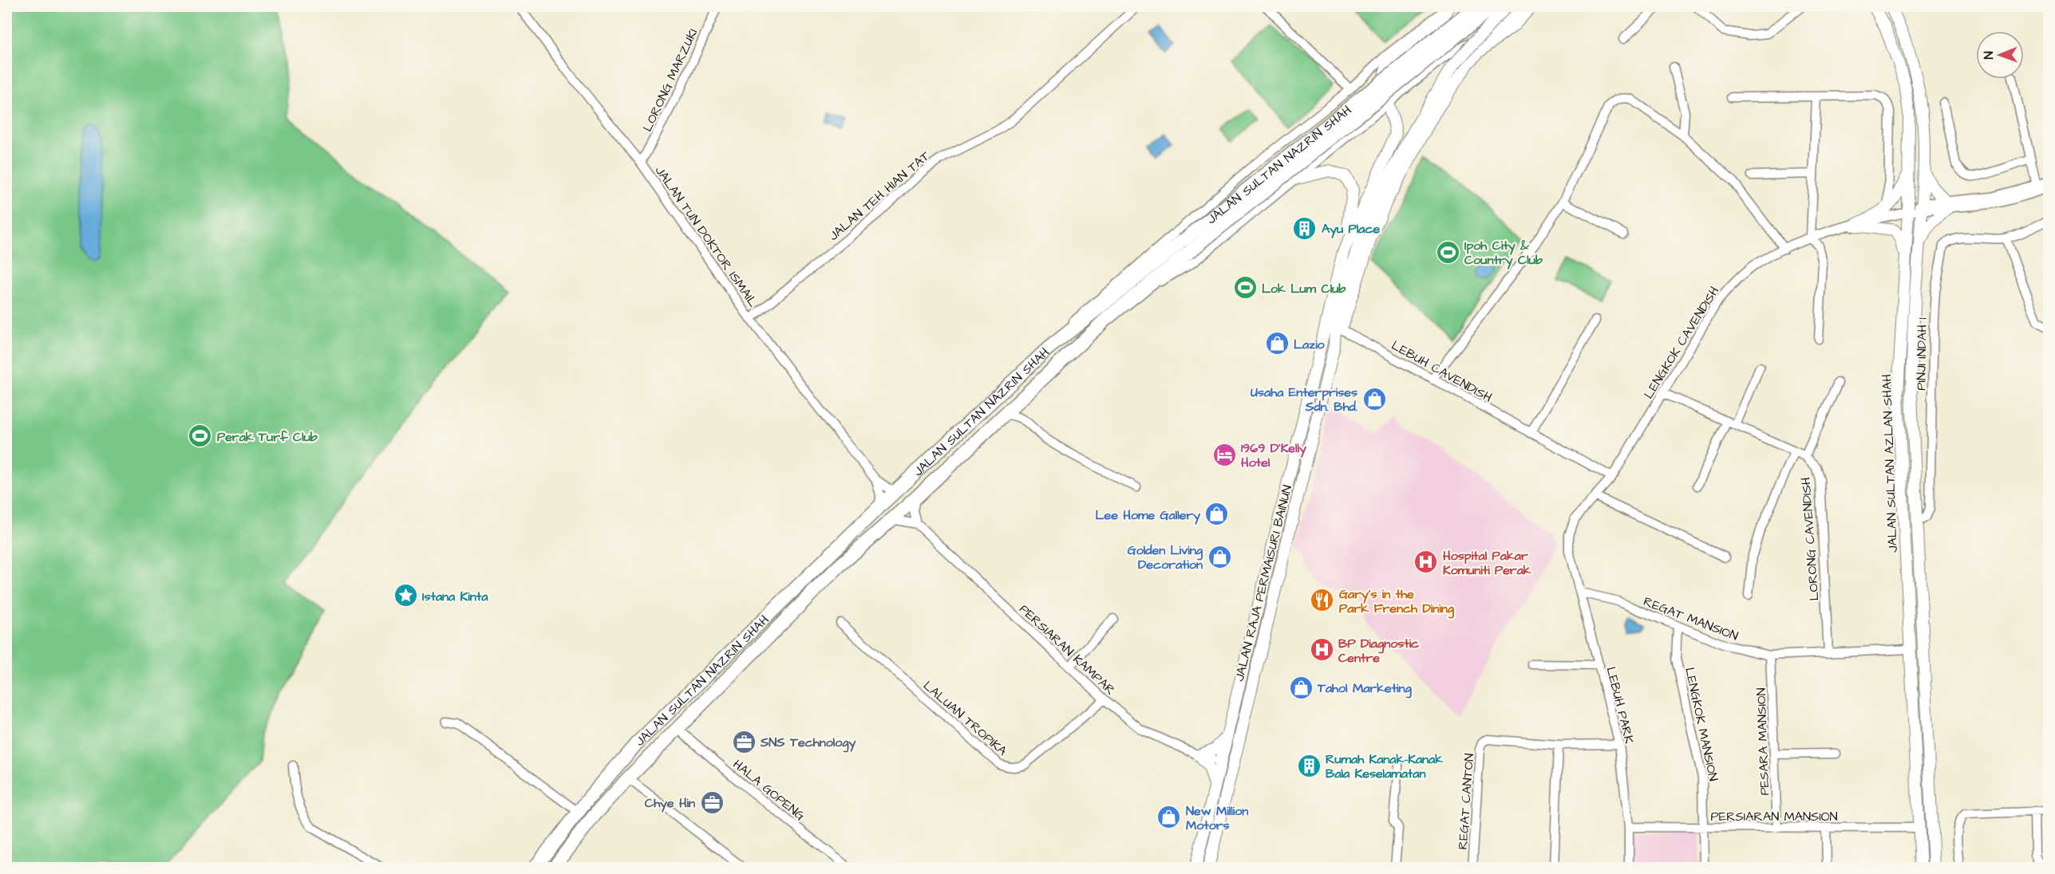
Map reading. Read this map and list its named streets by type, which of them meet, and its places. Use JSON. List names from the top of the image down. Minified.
{"streets":{"highway":["JALAN SULTAN NAZRIN SHAH"],"main road":["JALAN SULTAN AZLAN SHAH","JALAN RAJA PERMAISURI BAINUN"],"street":["LORONG MARZUKI","JALAN TEH HIAN TAT","JALAN TUN DOKTOR ISMAIL","LENGKOK CAVENDISH","PINJI INDAH 1","LEBUH CAVENDISH","LORONG CAVENDISH","REGAT MANSION","PERSIARAN KAMPAR","LEBUH PARK","LALUAN TROPIKA","LENGKOK MANSION","PESARA MANSION","HALA GOPENG","REGAT CANTON","PERSIARAN MANSION"]},"crossings":[["LORONG MARZUKI","JALAN TUN DOKTOR ISMAIL"],["JALAN SULTAN NAZRIN SHAH","JALAN TUN DOKTOR ISMAIL"],["JALAN SULTAN NAZRIN SHAH","HALA GOPENG"],["JALAN TEH HIAN TAT","JALAN TUN DOKTOR ISMAIL"],["LENGKOK CAVENDISH","LEBUH CAVENDISH"],["LENGKOK CAVENDISH","JALAN SULTAN AZLAN SHAH"],["LENGKOK CAVENDISH","LEBUH PARK"],["PINJI INDAH 1","JALAN SULTAN AZLAN SHAH"],["JALAN SULTAN AZLAN SHAH","REGAT MANSION"],["JALAN SULTAN AZLAN SHAH","PERSIARAN MANSION"],["LORONG CAVENDISH","REGAT MANSION"],["JALAN RAJA PERMAISURI BAINUN","PERSIARAN KAMPAR"],["REGAT MANSION","LEBUH PARK"],["REGAT MANSION","LENGKOK MANSION"],["REGAT MANSION","PESARA MANSION"],["PERSIARAN KAMPAR","LALUAN TROPIKA"],["LEBUH PARK","PERSIARAN MANSION"],["LENGKOK MANSION","PERSIARAN MANSION"],["PESARA MANSION","PERSIARAN MANSION"]],"places":{"building":["Ayu Place","Rumah Kanak-Kanak Bala Keselamatan"],"sports":["Ipoh City & Country Club","Lok Lum Club","Perak Turf Club"],"shop":["Lazio","Usaha Enterprises Sdn. Bhd.","Lee Home Gallery","Golden Living Decoration","Tahol Marketing","New Million Motors"],"hotel":["1969 D'Kelly Hotel"],"hospital":["Hospital Pakar Komuniti Perak","BP Diagnostic Centre"],"place":["Istana Kinta"],"restaurant":["Gary's in the Park French Dining"],"office":["SNS Technology","Chye Hin"]},"north":"left"}
